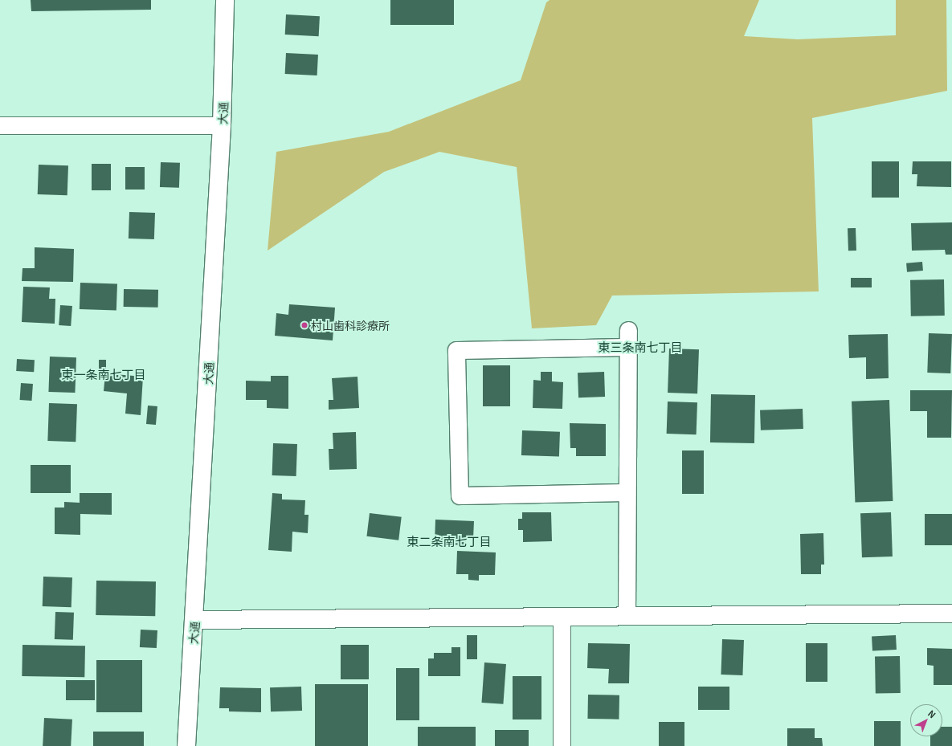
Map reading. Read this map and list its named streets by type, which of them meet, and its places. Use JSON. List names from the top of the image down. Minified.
{"streets":{"street":["大通"]},"districts":["東三条南七丁目","東一条南七丁目","東二条南七丁目"],"places":["村山歯科診療所"],"north":"top right"}
